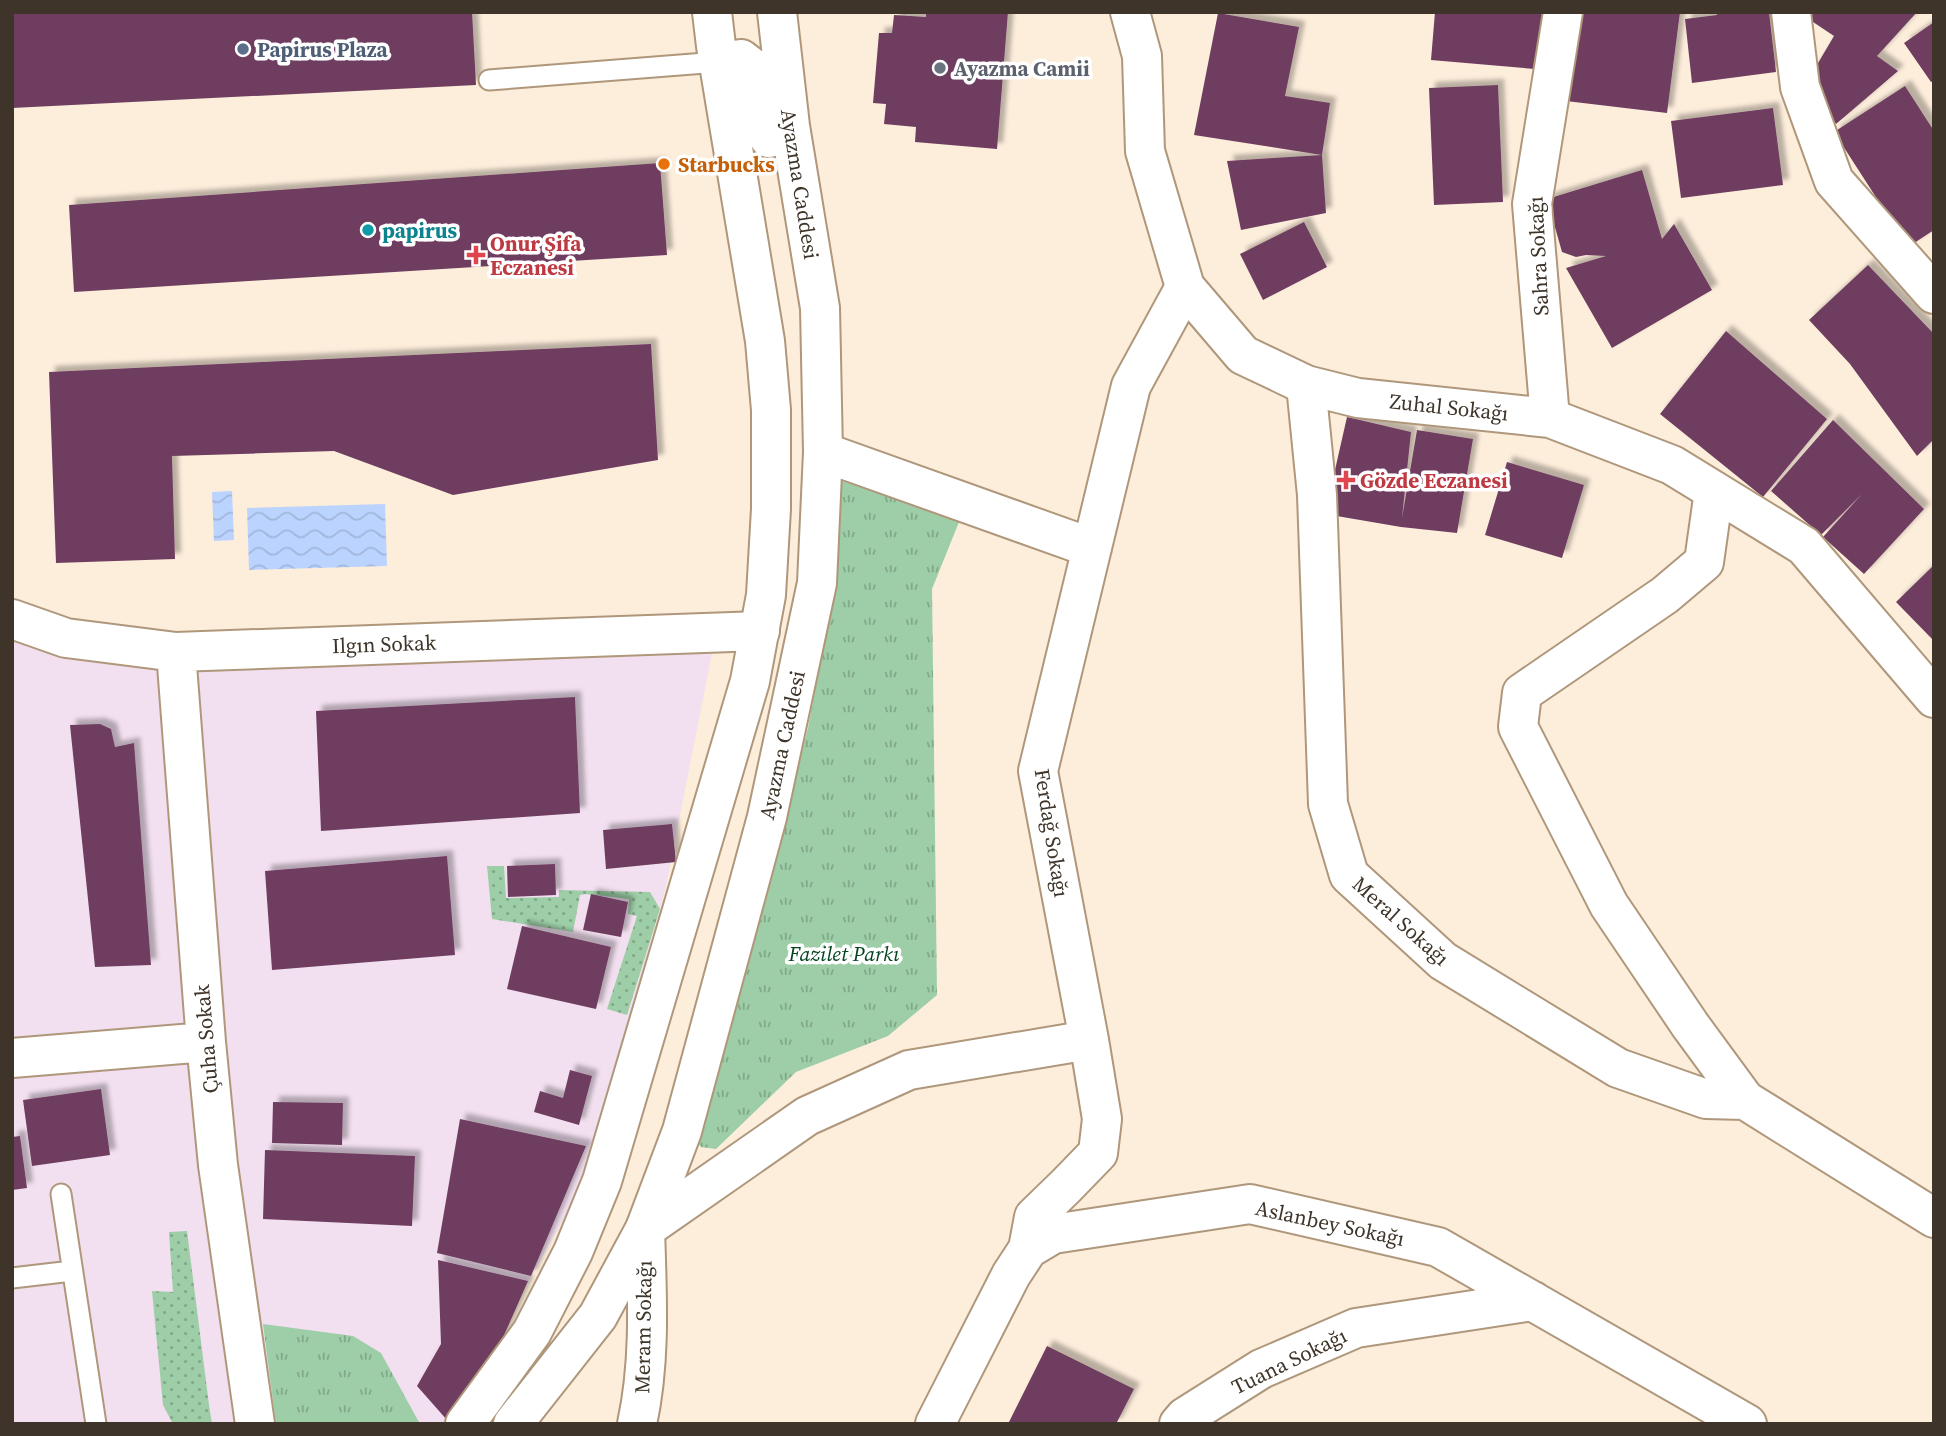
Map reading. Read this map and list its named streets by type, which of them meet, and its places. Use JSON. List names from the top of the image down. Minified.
{"streets":{"street":["Ayazma Caddesi","Sahra Sokağı","Zuhal Sokağı","Ilgın Sokak","Ferdağ Sokağı","Meral Sokağı","Çuha Sokak","Aslanbey Sokağı","Meram Sokağı","Tuana Sokağı"]},"crossings":[["Ayazma Caddesi","Meram Sokağı"],["Sahra Sokağı","Zuhal Sokağı"],["Zuhal Sokağı","Ferdağ Sokağı"],["Zuhal Sokağı","Meral Sokağı"],["Ilgın Sokak","Çuha Sokak"],["Ferdağ Sokağı","Aslanbey Sokağı"],["Aslanbey Sokağı","Tuana Sokağı"]],"parks":["Fazilet Parkı"],"places":{"other":["Papirus Plaza","Ayazma Camii","Starbucks","papirus"],"health":["Onur Şifa Eczanesi","Gözde Eczanesi"]}}
